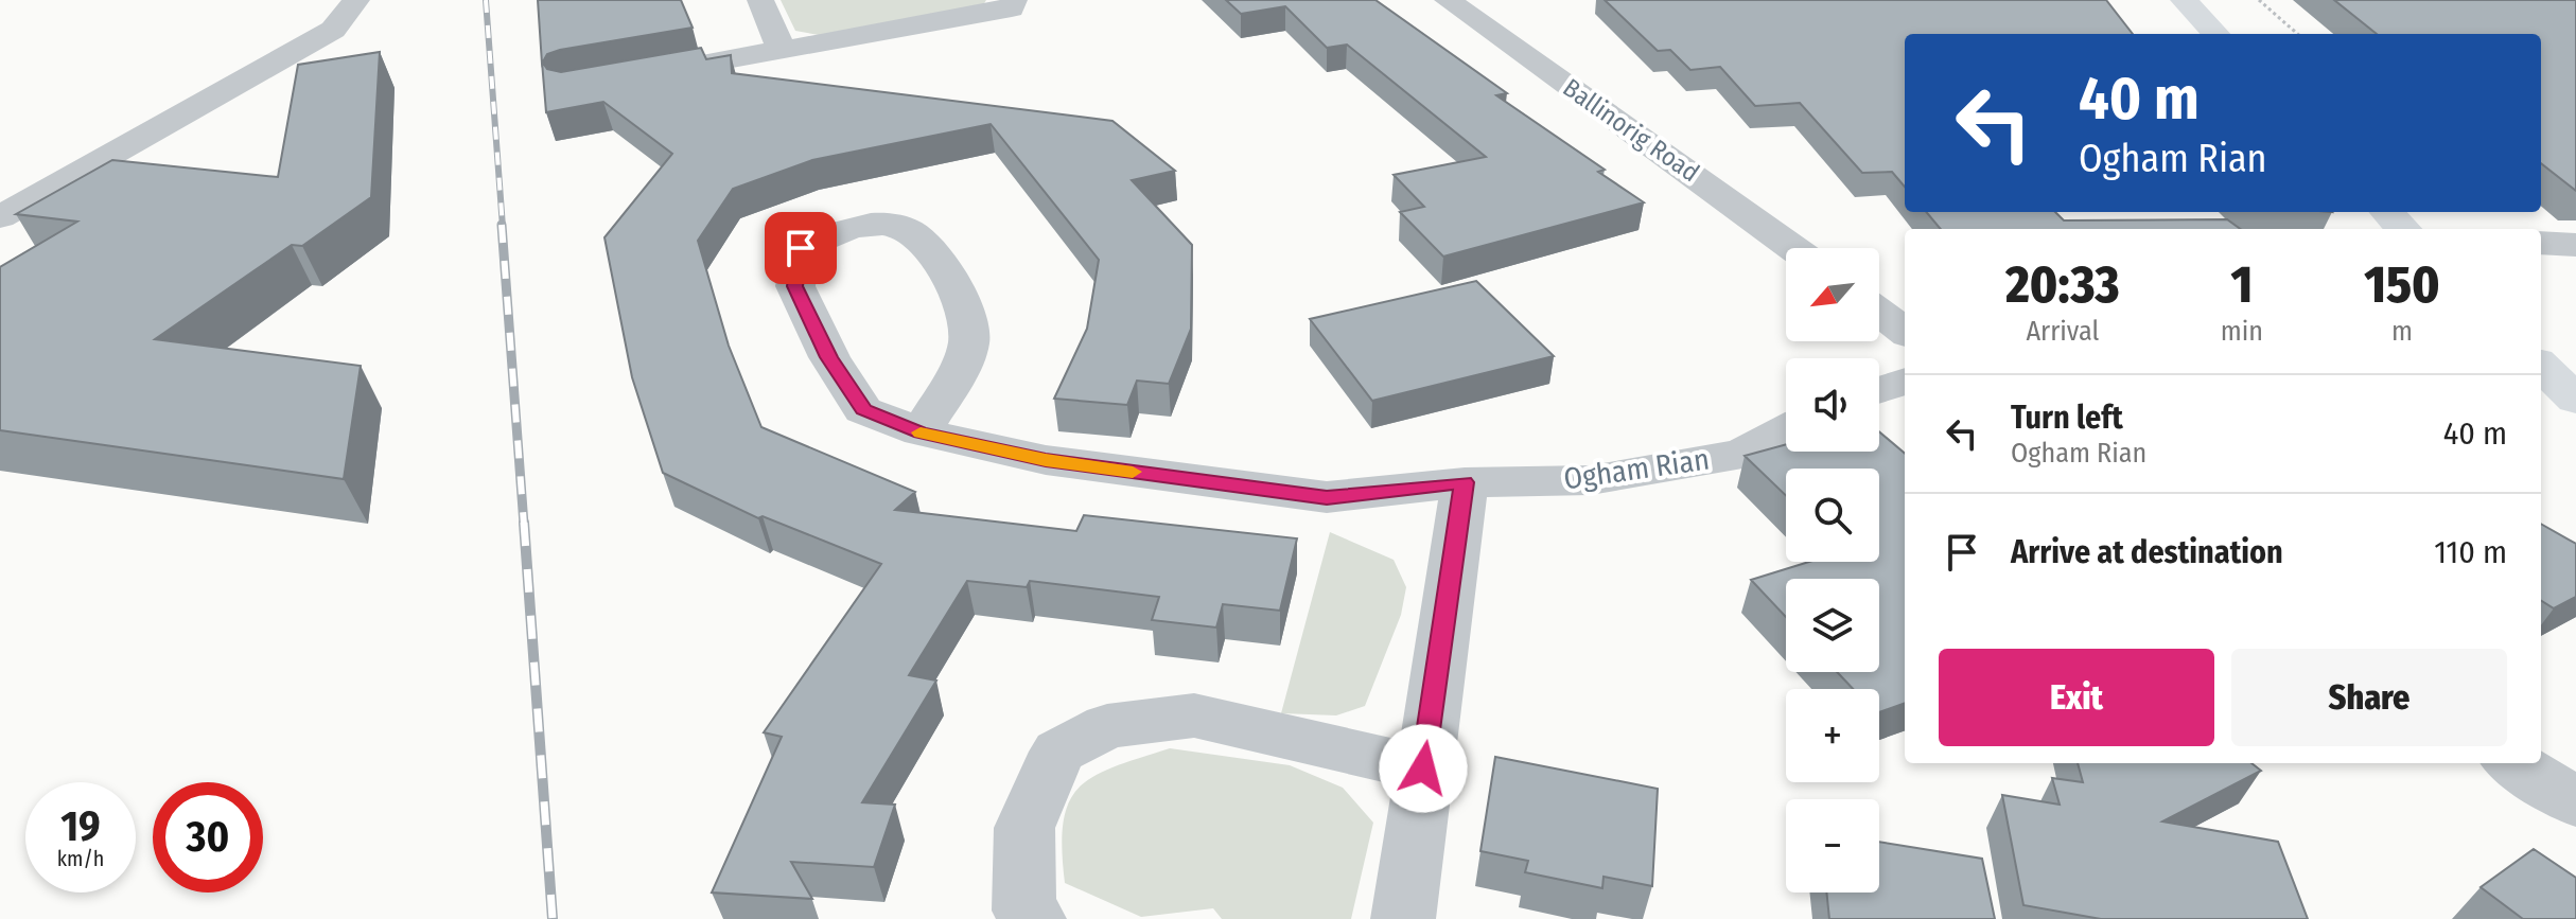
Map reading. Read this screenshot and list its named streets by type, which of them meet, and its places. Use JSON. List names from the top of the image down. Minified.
{"streets":{"street":["Ballinorig Road","Ogham Rian"]},"north":"bottom left","page":{"turn":["40 m","Ogham Rian"],"eta":["20:33","Arrival","1","min","150","m"],"map_buttons":["+","−"],"list":[{"name":"Turn left","note":"Ogham Rian","value":"40 m"},{"name":"Arrive at destination","value":"110 m"}],"buttons":["Exit","Share"],"speed":"19 km/h","limit":"30"}}
